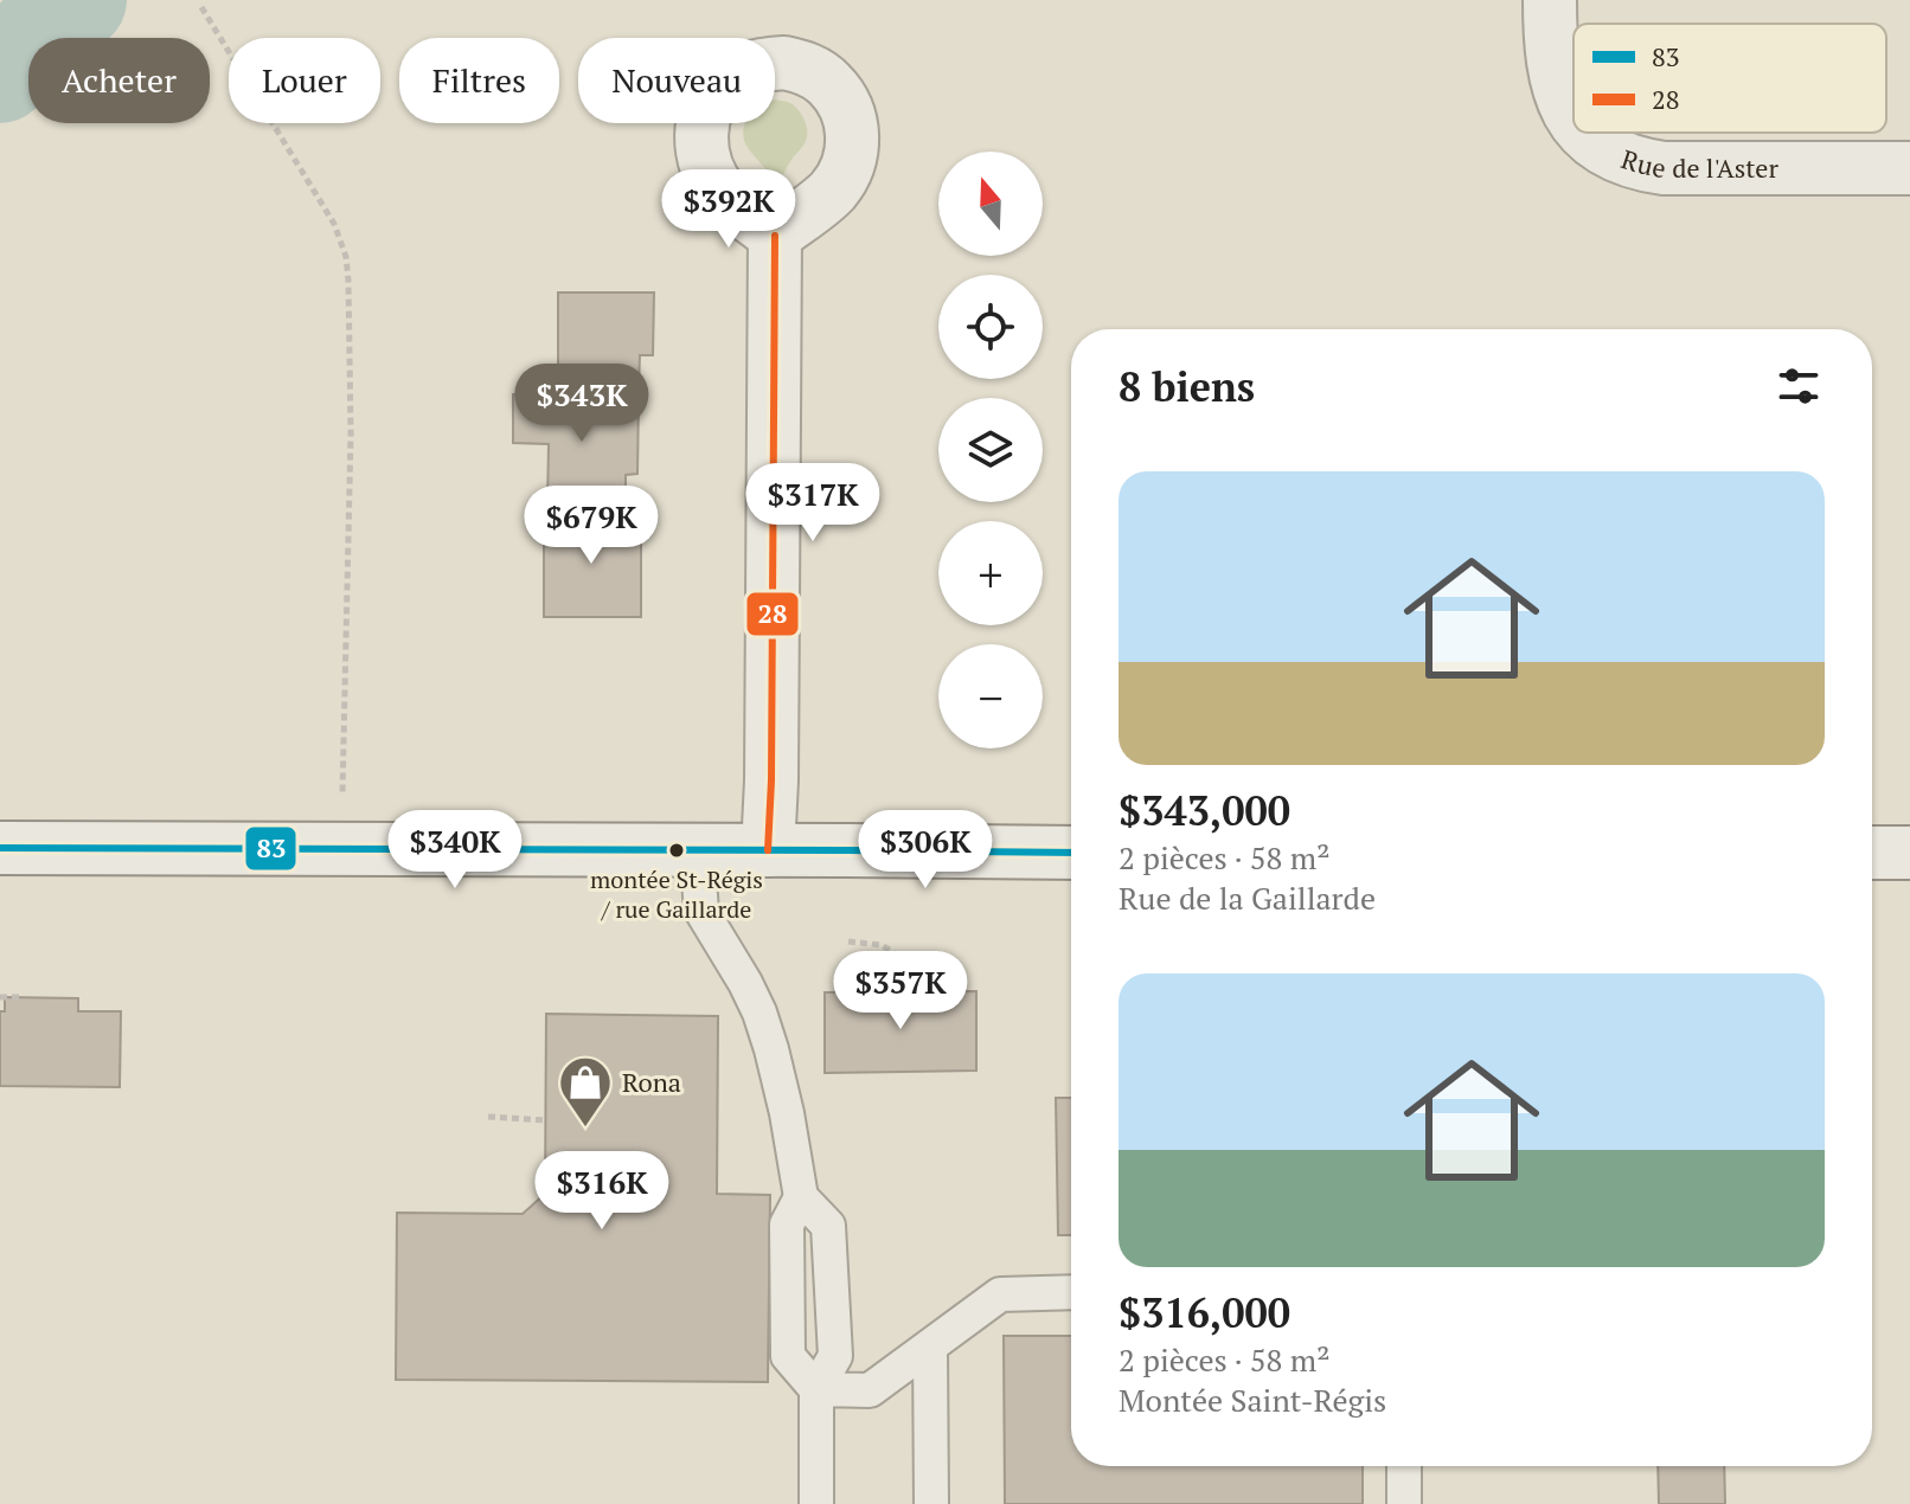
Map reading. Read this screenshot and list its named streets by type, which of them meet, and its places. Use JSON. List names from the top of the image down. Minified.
{"streets":{"street":["Rue de l'Aster"]},"places":{"other":["montée St-Régis / rue Gaillarde"],"shop":["Rona"]},"lines":["transit line 28","transit line 83"],"legend":["83","28"],"north":"top","page":{"chip":["Acheter","Louer","Filtres","Nouveau"],"map_buttons":["+","−"],"price":["$392K","$343K","$317K","$679K","$340K","$306K","$357K","$316K"],"heading":"8 biens","list":[{"name":"$343,000","note":"2 pièces · 58 m² · Rue de la Gaillarde"},{"name":"$316,000","note":"2 pièces · 58 m² · Montée Saint-Régis"}]}}
